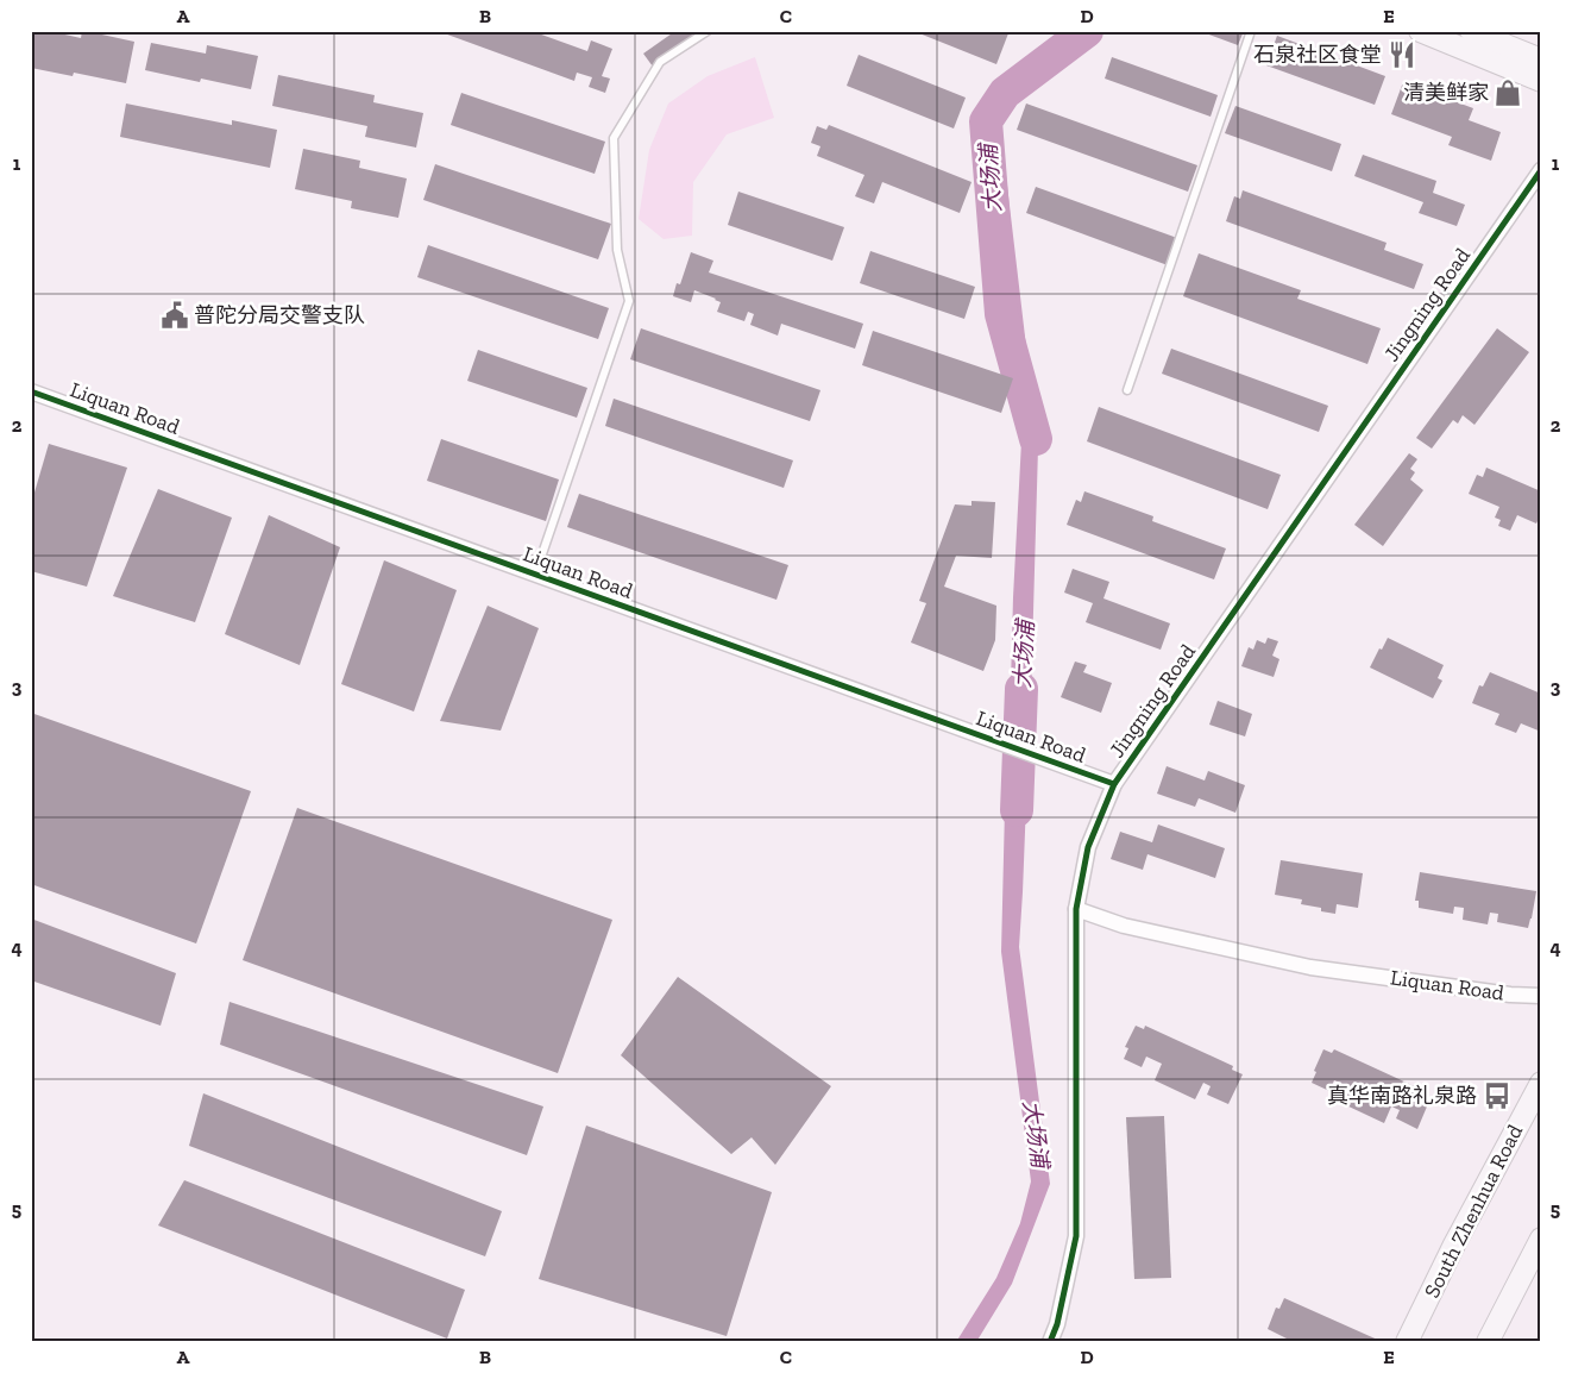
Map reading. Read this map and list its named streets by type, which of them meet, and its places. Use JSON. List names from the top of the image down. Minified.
{"streets":{"main road":["South Zhenhua Road"],"street":["Jingning Road","Liquan Road"]},"crossings":[["Jingning Road","Liquan Road"]],"water":["大场浦"],"places":{"restaurant":["石泉社区食堂"],"shop":["清美鲜家"],"public building":["普陀分局交警支队"],"bus stop":["真华南路礼泉路"]},"grid":{"columns":["A","B","C","D","E"],"rows":["1","2","3","4","5"]}}
